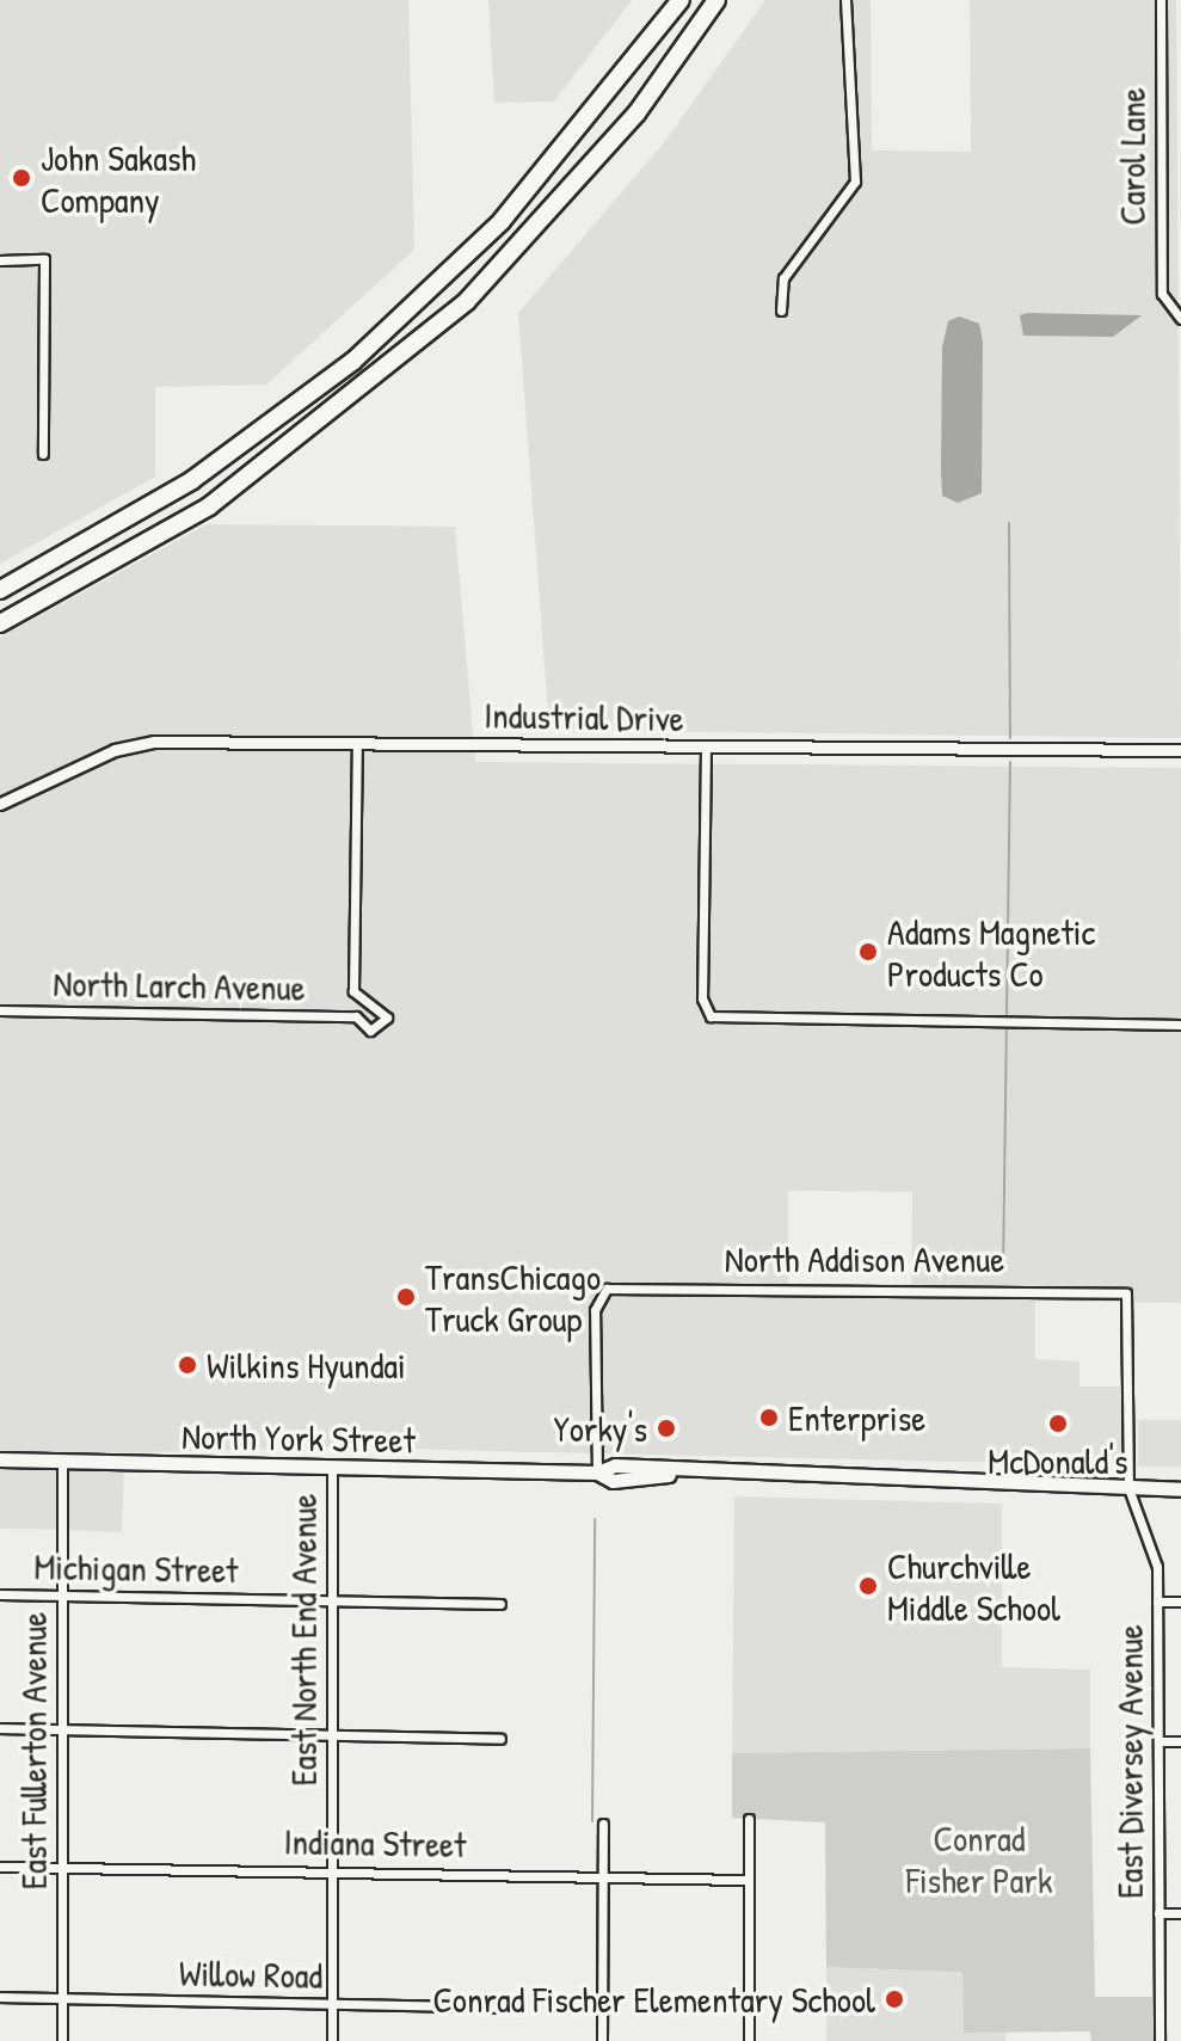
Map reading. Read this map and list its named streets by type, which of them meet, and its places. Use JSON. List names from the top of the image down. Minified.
{"streets":{"main road":["North York Street"],"street":["Carol Lane","Industrial Drive","North Larch Avenue","North Addison Avenue","Michigan Street","East North End Avenue","East Fullerton Avenue","East Diversey Avenue","Indiana Street","Willow Road"]},"crossings":[["Industrial Drive","North Larch Avenue"],["North Addison Avenue","North York Street"],["North Addison Avenue","East Diversey Avenue"],["North York Street","East North End Avenue"],["North York Street","East Fullerton Avenue"],["North York Street","East Diversey Avenue"],["Michigan Street","East North End Avenue"],["Michigan Street","East Fullerton Avenue"],["East North End Avenue","Indiana Street"],["East North End Avenue","Willow Road"],["East Fullerton Avenue","Indiana Street"],["East Fullerton Avenue","Willow Road"]],"parks":["Conrad Fisher Park"],"places":["John Sakash Company","Adams Magnetic Products Co","TransChicago Truck Group","Wilkins Hyundai","Enterprise","McDonald's","Yorky's","Churchville Middle School","Conrad Fischer Elementary School"]}
